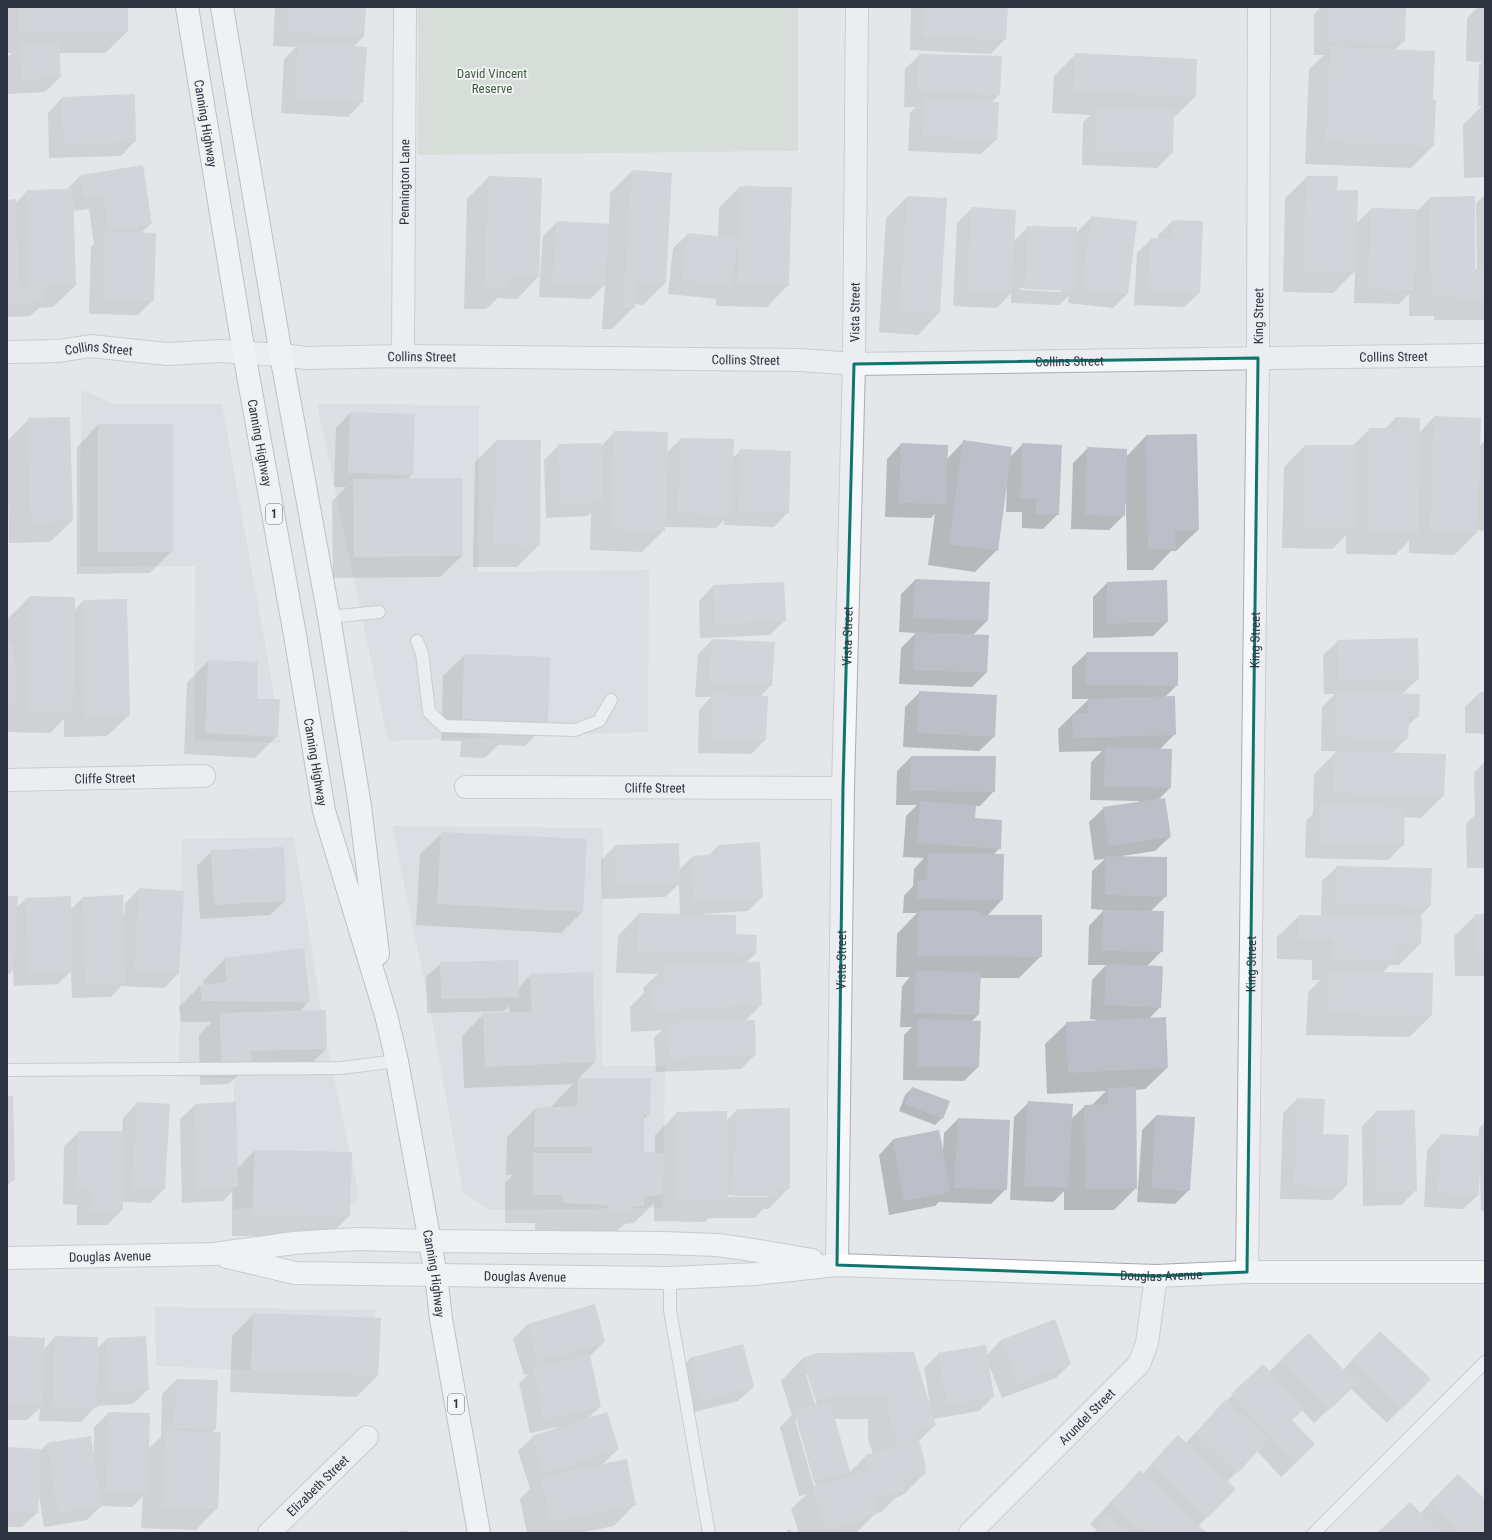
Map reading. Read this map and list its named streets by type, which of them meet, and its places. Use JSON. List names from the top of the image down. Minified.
{"streets":{"main road":["Canning Highway","1","Douglas Avenue"],"street":["Pennington Lane","Vista Street","King Street","Collins Street","Cliffe Street","Arundel Street","Elizabeth Street"]},"crossings":[["Canning Highway","Collins Street"],["Canning Highway","Douglas Avenue"],["Pennington Lane","Collins Street"],["Vista Street","Collins Street"],["Vista Street","Cliffe Street"],["Vista Street","Douglas Avenue"],["King Street","Collins Street"],["King Street","Douglas Avenue"],["Douglas Avenue","Arundel Street"]],"parks":["David Vincent Reserve"]}
